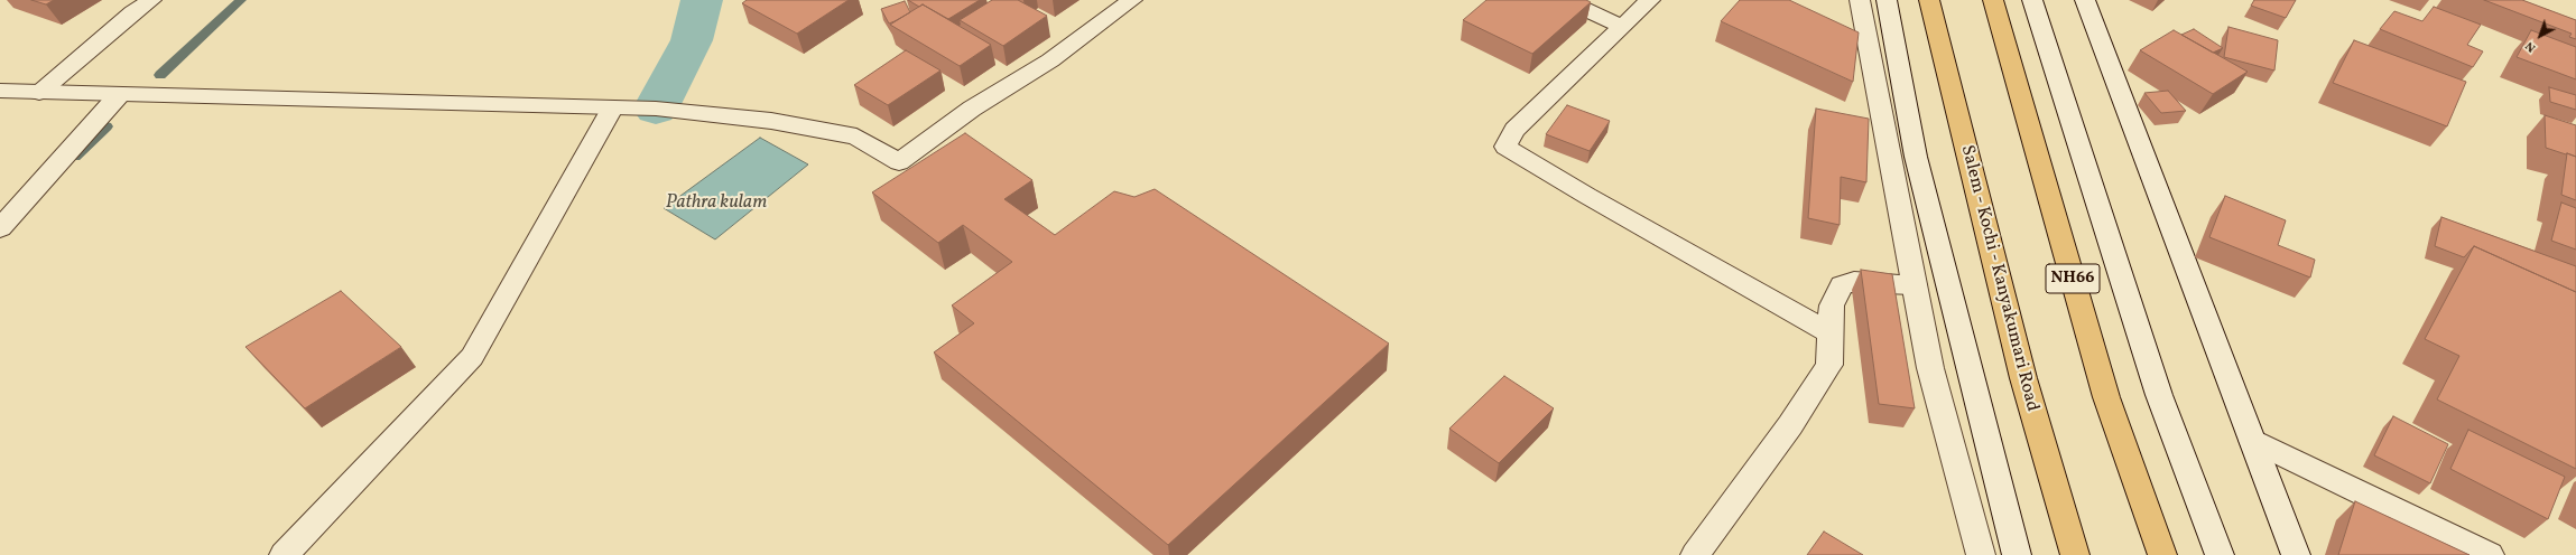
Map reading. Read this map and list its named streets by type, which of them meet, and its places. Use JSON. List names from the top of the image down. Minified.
{"streets":{"highway":["Salem - Kochi - Kanyakumari Road","NH66"]},"water":["Pathra kulam"],"north":"bottom left"}
